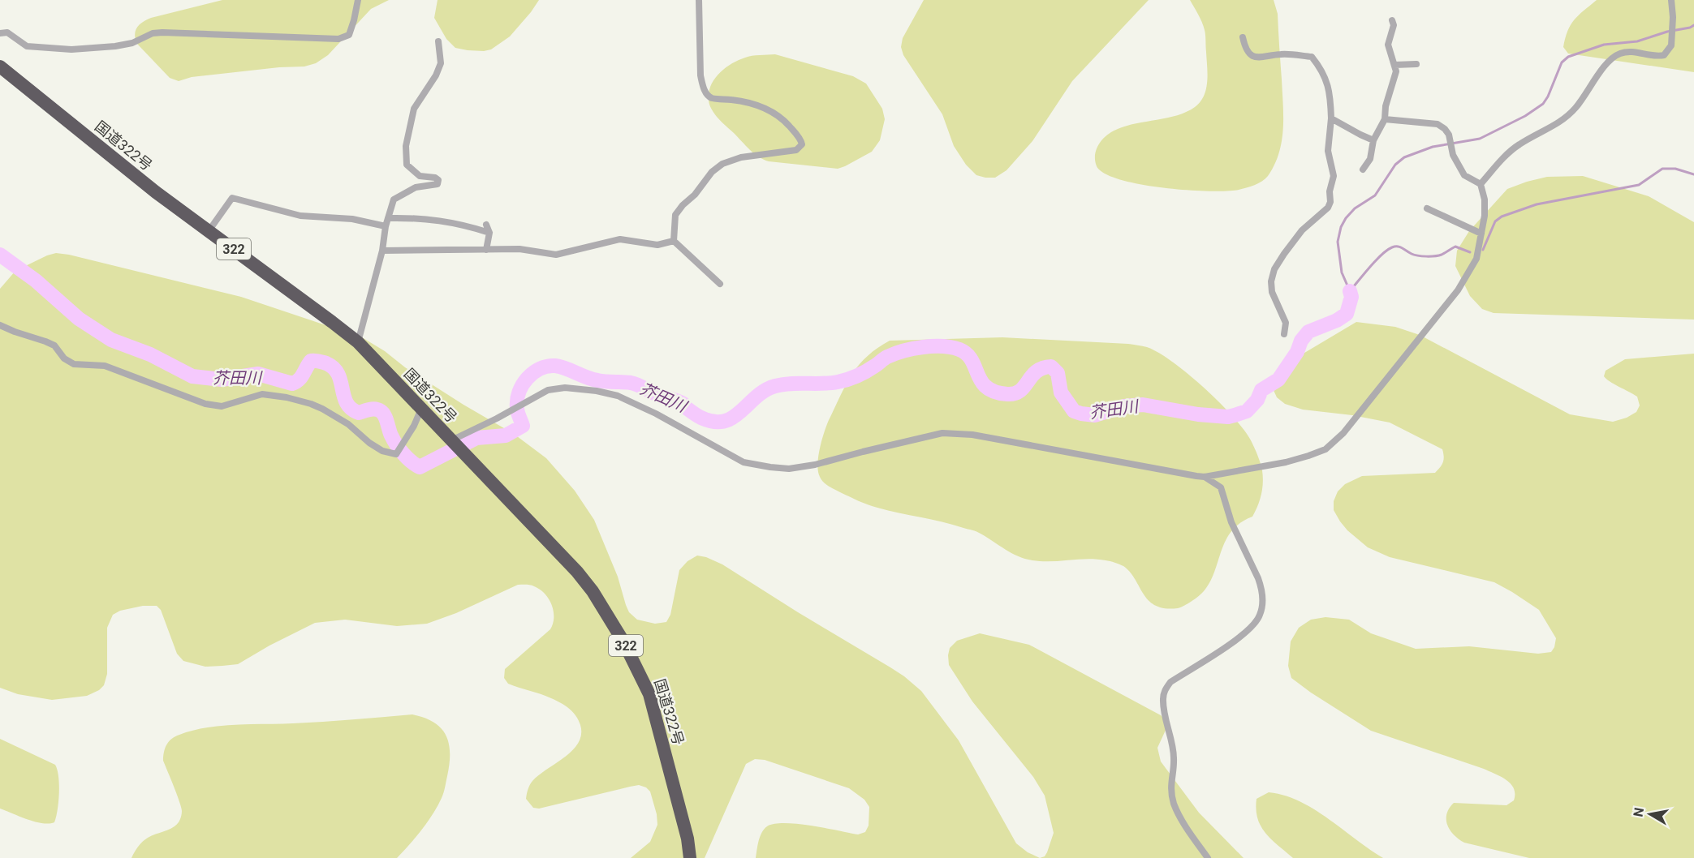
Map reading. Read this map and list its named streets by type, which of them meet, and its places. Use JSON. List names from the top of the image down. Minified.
{"streets":{"highway":["国道322号","322"]},"water":["芥田川"],"north":"left"}
